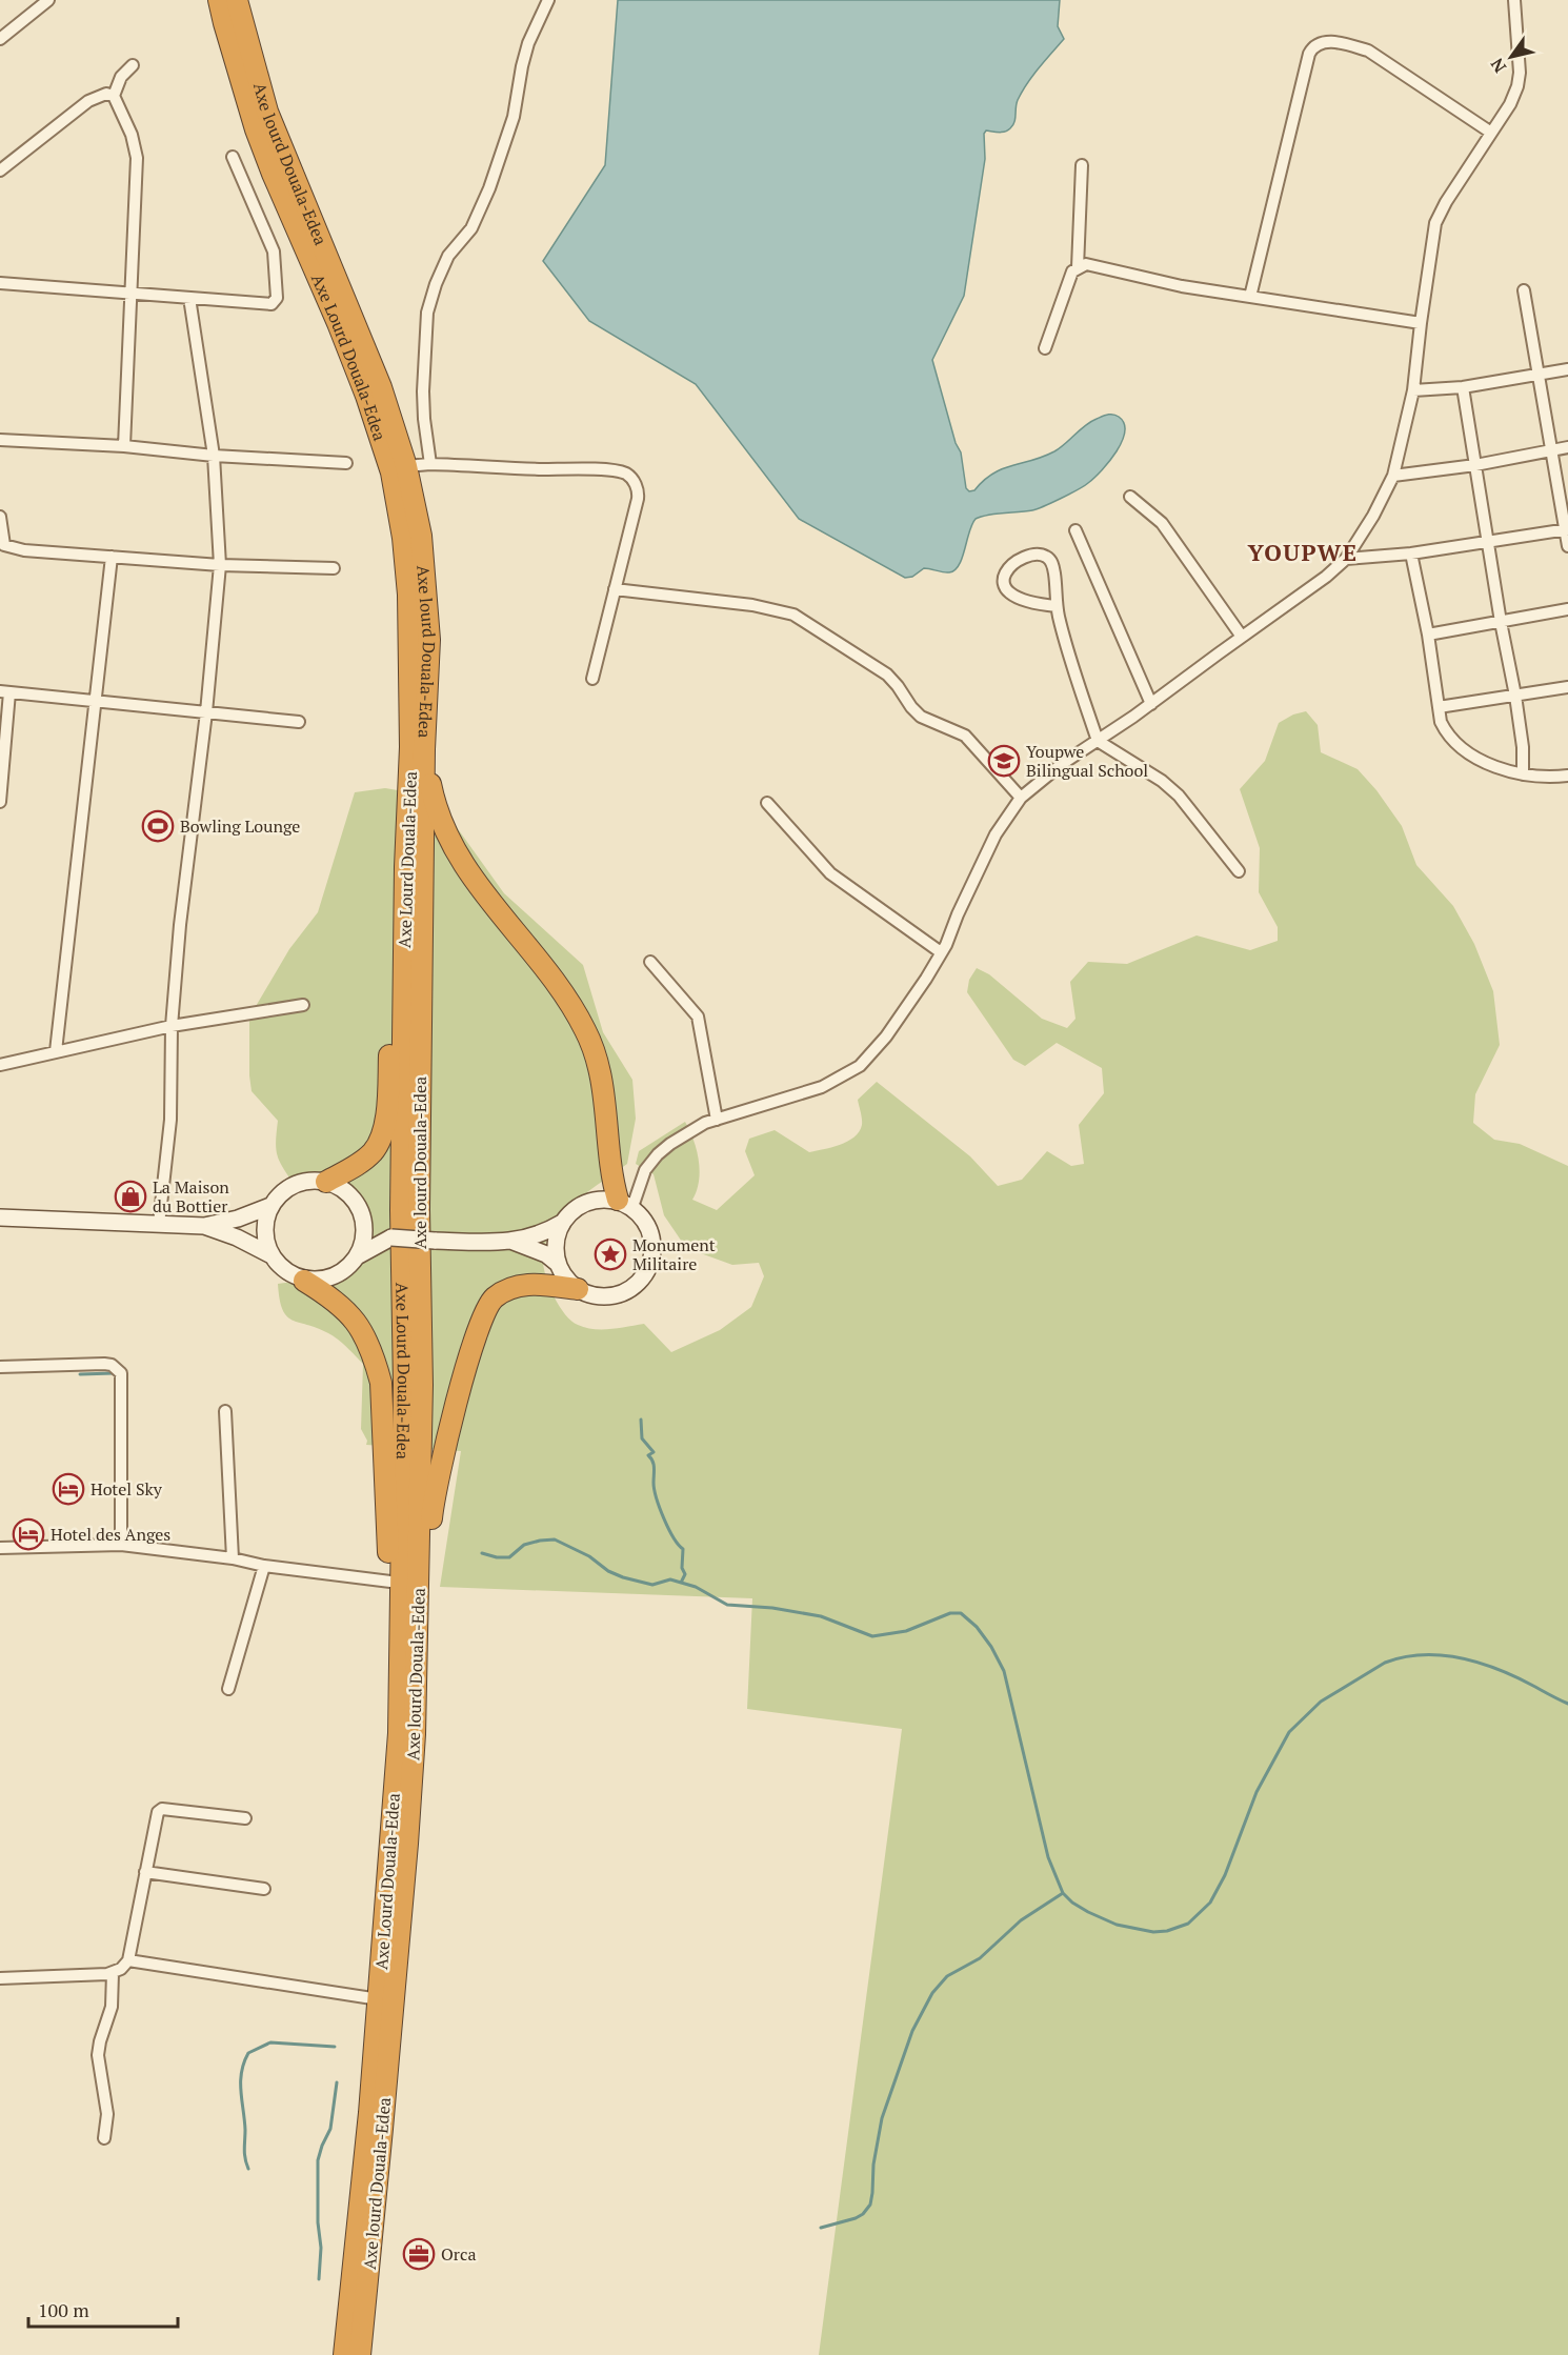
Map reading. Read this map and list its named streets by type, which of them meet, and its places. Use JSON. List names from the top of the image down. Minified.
{"streets":{"highway":["Axe lourd Douala-Edea","Axe Lourd Douala-Edea"]},"crossings":[["Axe lourd Douala-Edea","Axe Lourd Douala-Edea"]],"districts":["YOUPWE"],"places":{"school or university":["Youpwe Bilingual School"],"sports":["Bowling Lounge"],"shop":["La Maison du Bottier"],"place":["Monument Militaire"],"hotel":["Hotel Sky","Hotel des Anges"],"office":["Orca"]},"scale_bar":"100 m","north":"bottom left"}
